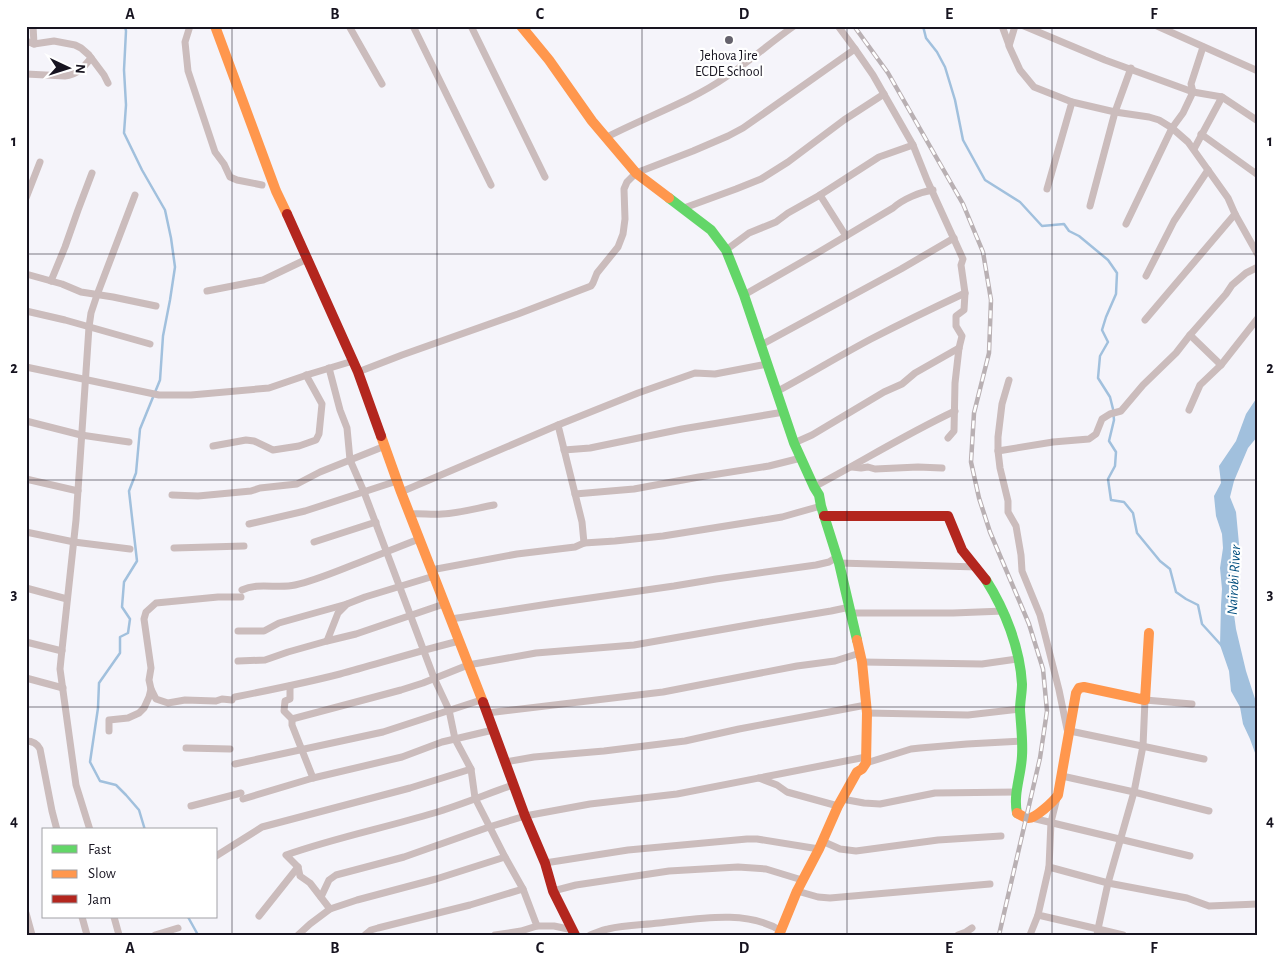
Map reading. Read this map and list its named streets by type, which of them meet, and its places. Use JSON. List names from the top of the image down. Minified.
{"water":["Nairobi River"],"places":["Jehova Jire ECDE School"],"legend":["Fast","Slow","Jam"],"north":"right","grid":{"columns":["A","B","C","D","E","F"],"rows":["1","2","3","4"]}}
